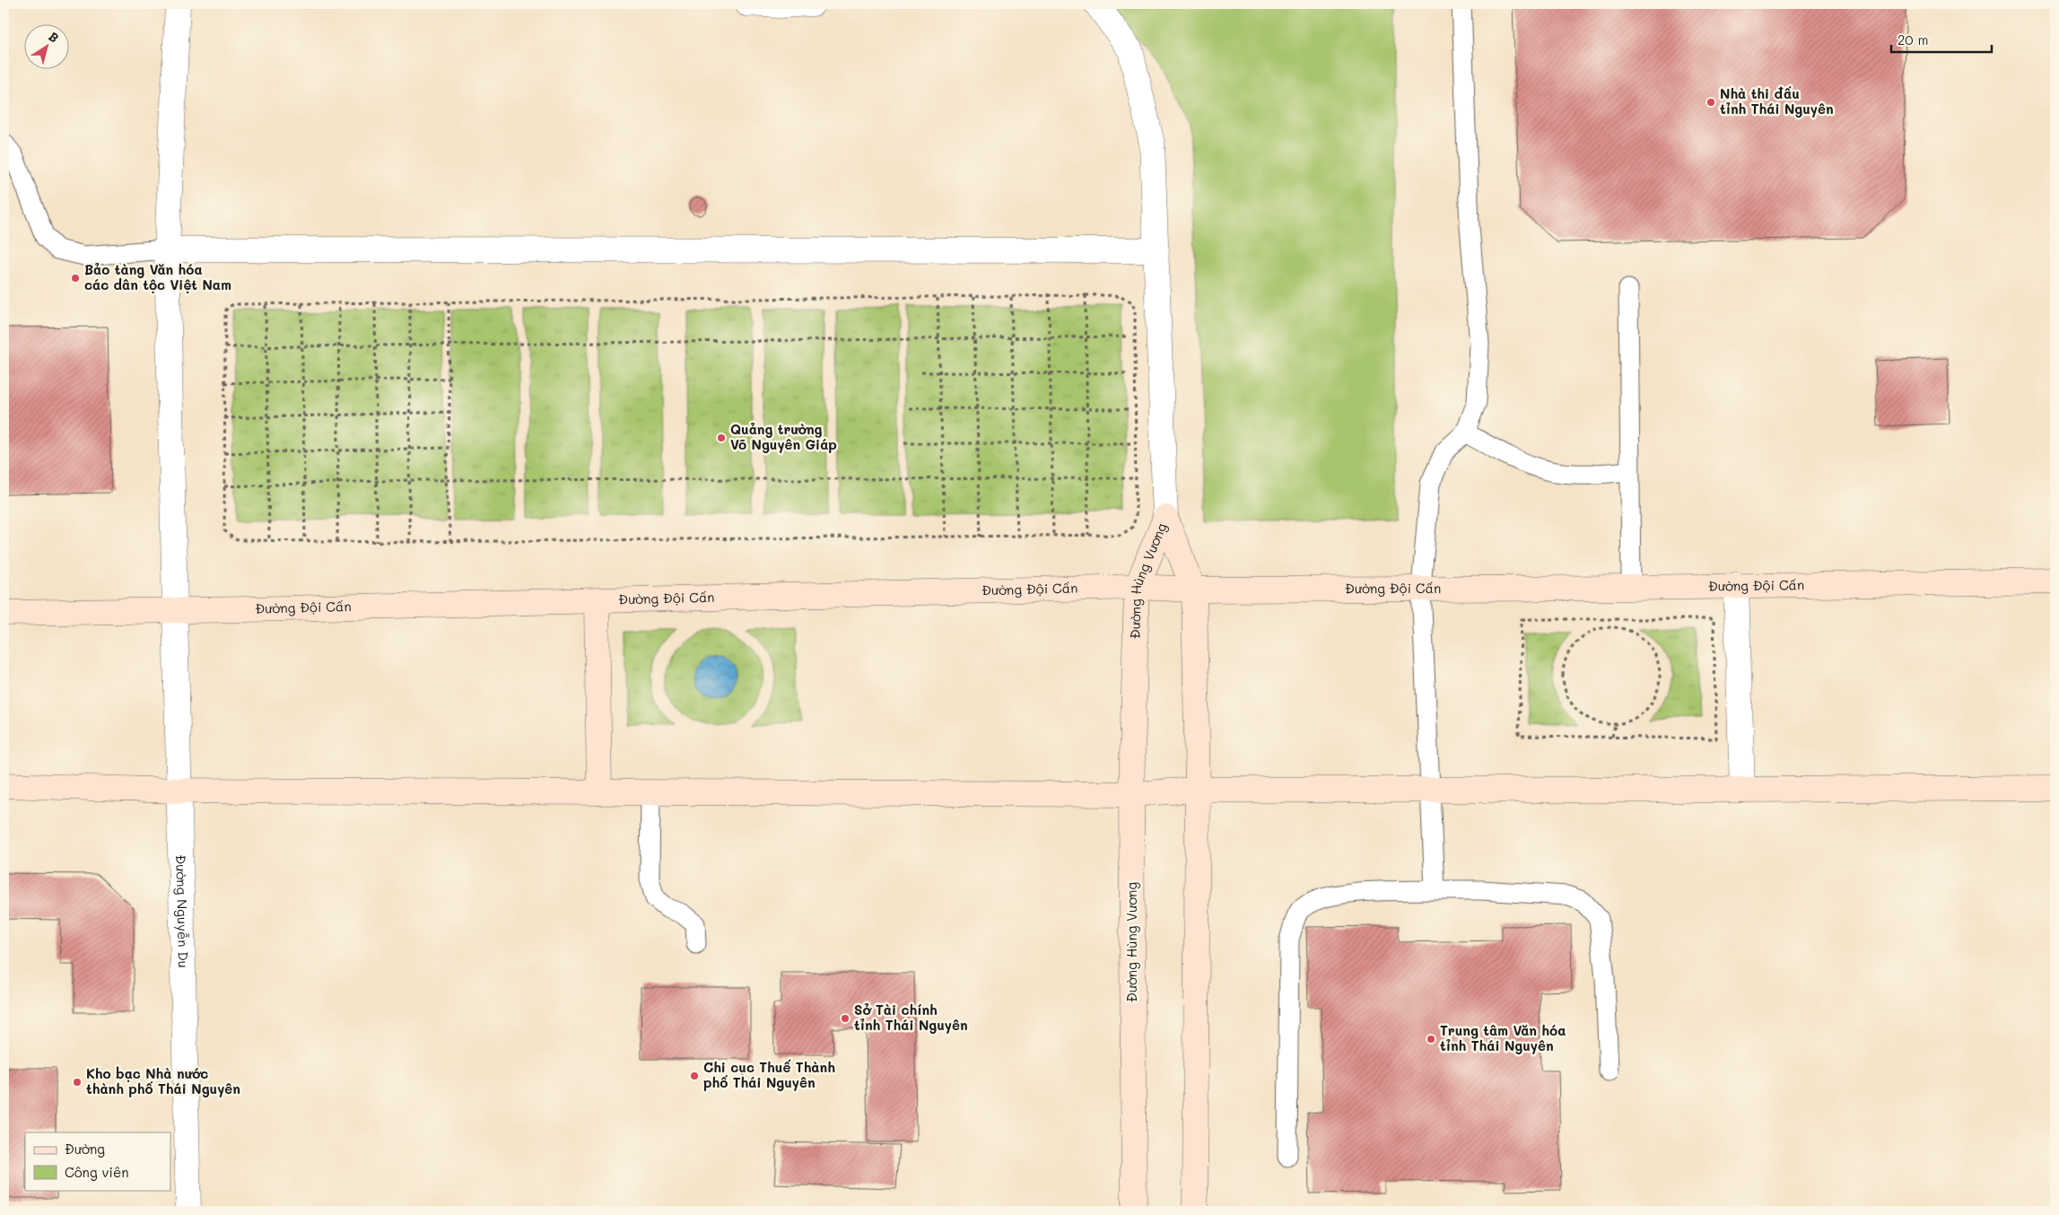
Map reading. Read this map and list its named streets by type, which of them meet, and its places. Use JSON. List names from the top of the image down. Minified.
{"streets":{"main road":["Đường Hùng Vương","Đường Đội Cấn"],"street":["Đường Nguyễn Du"]},"crossings":[["Đường Hùng Vương","Đường Đội Cấn"],["Đường Đội Cấn","Đường Nguyễn Du"]],"places":["Nhà thi đấu tỉnh Thái Nguyên","Bảo tàng Văn hóa các dân tộc Việt Nam","Quảng trường Võ Nguyên Giáp","Sở Tài chính tỉnh Thái Nguyên","Trung tâm Văn hóa tỉnh Thái Nguyên","Chi cục Thuế Thành phố Thái Nguyên","Kho bạc Nhà nước thành phố Thái Nguyên"],"legend":["Đường","Công viên"],"scale_bar":"20 m","north":"top right"}
